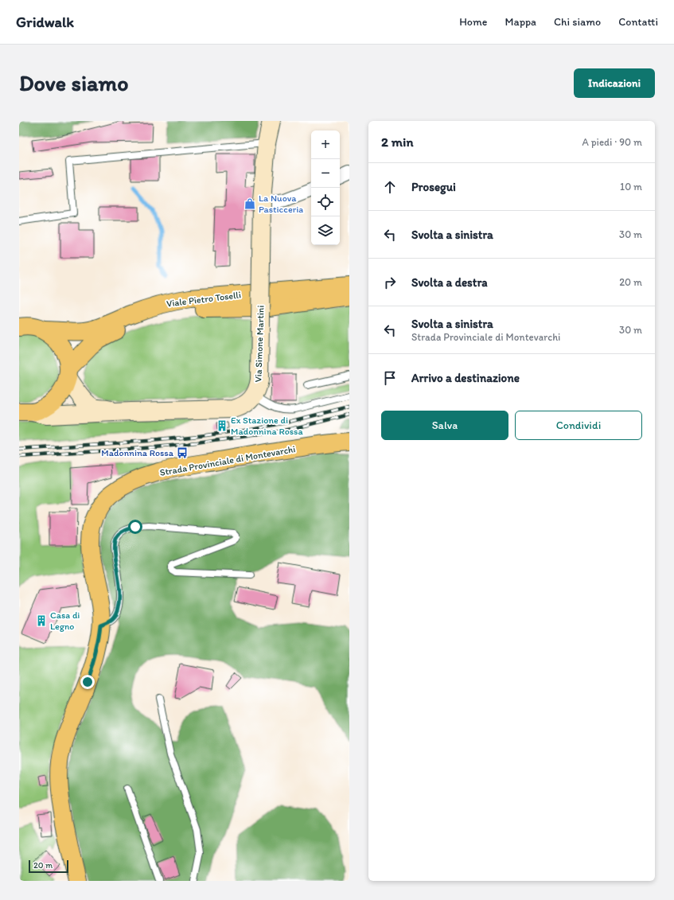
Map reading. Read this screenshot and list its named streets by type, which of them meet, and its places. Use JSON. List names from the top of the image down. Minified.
{"streets":{"main road":["Viale Pietro Toselli","Strada Provinciale di Montevarchi"],"street":["Via Simone Martini"]},"crossings":[["Viale Pietro Toselli","Via Simone Martini"]],"places":{"shop":["La Nuova Pasticceria"],"building":["Ex Stazione di Madonnina Rossa","Casa di Legno"],"bus stop":["Madonnina Rossa"]},"scale_bar":"20 m","page":{"header":"Gridwalk","nav":["Home","Mappa","Chi siamo","Contatti"],"buttons":["Indicazioni",["Salva","Condividi"]],"title":"Dove siamo","heading":["2 min","A piedi · 90 m"],"map_buttons":["+","−"],"list":[["Prosegui","10 m"],["Svolta a sinistra","30 m"],["Svolta a destra","20 m"],["Svolta a sinistra","Strada Provinciale di Montevarchi","30 m"],"Arrivo a destinazione"],"scale":"20 m"}}
